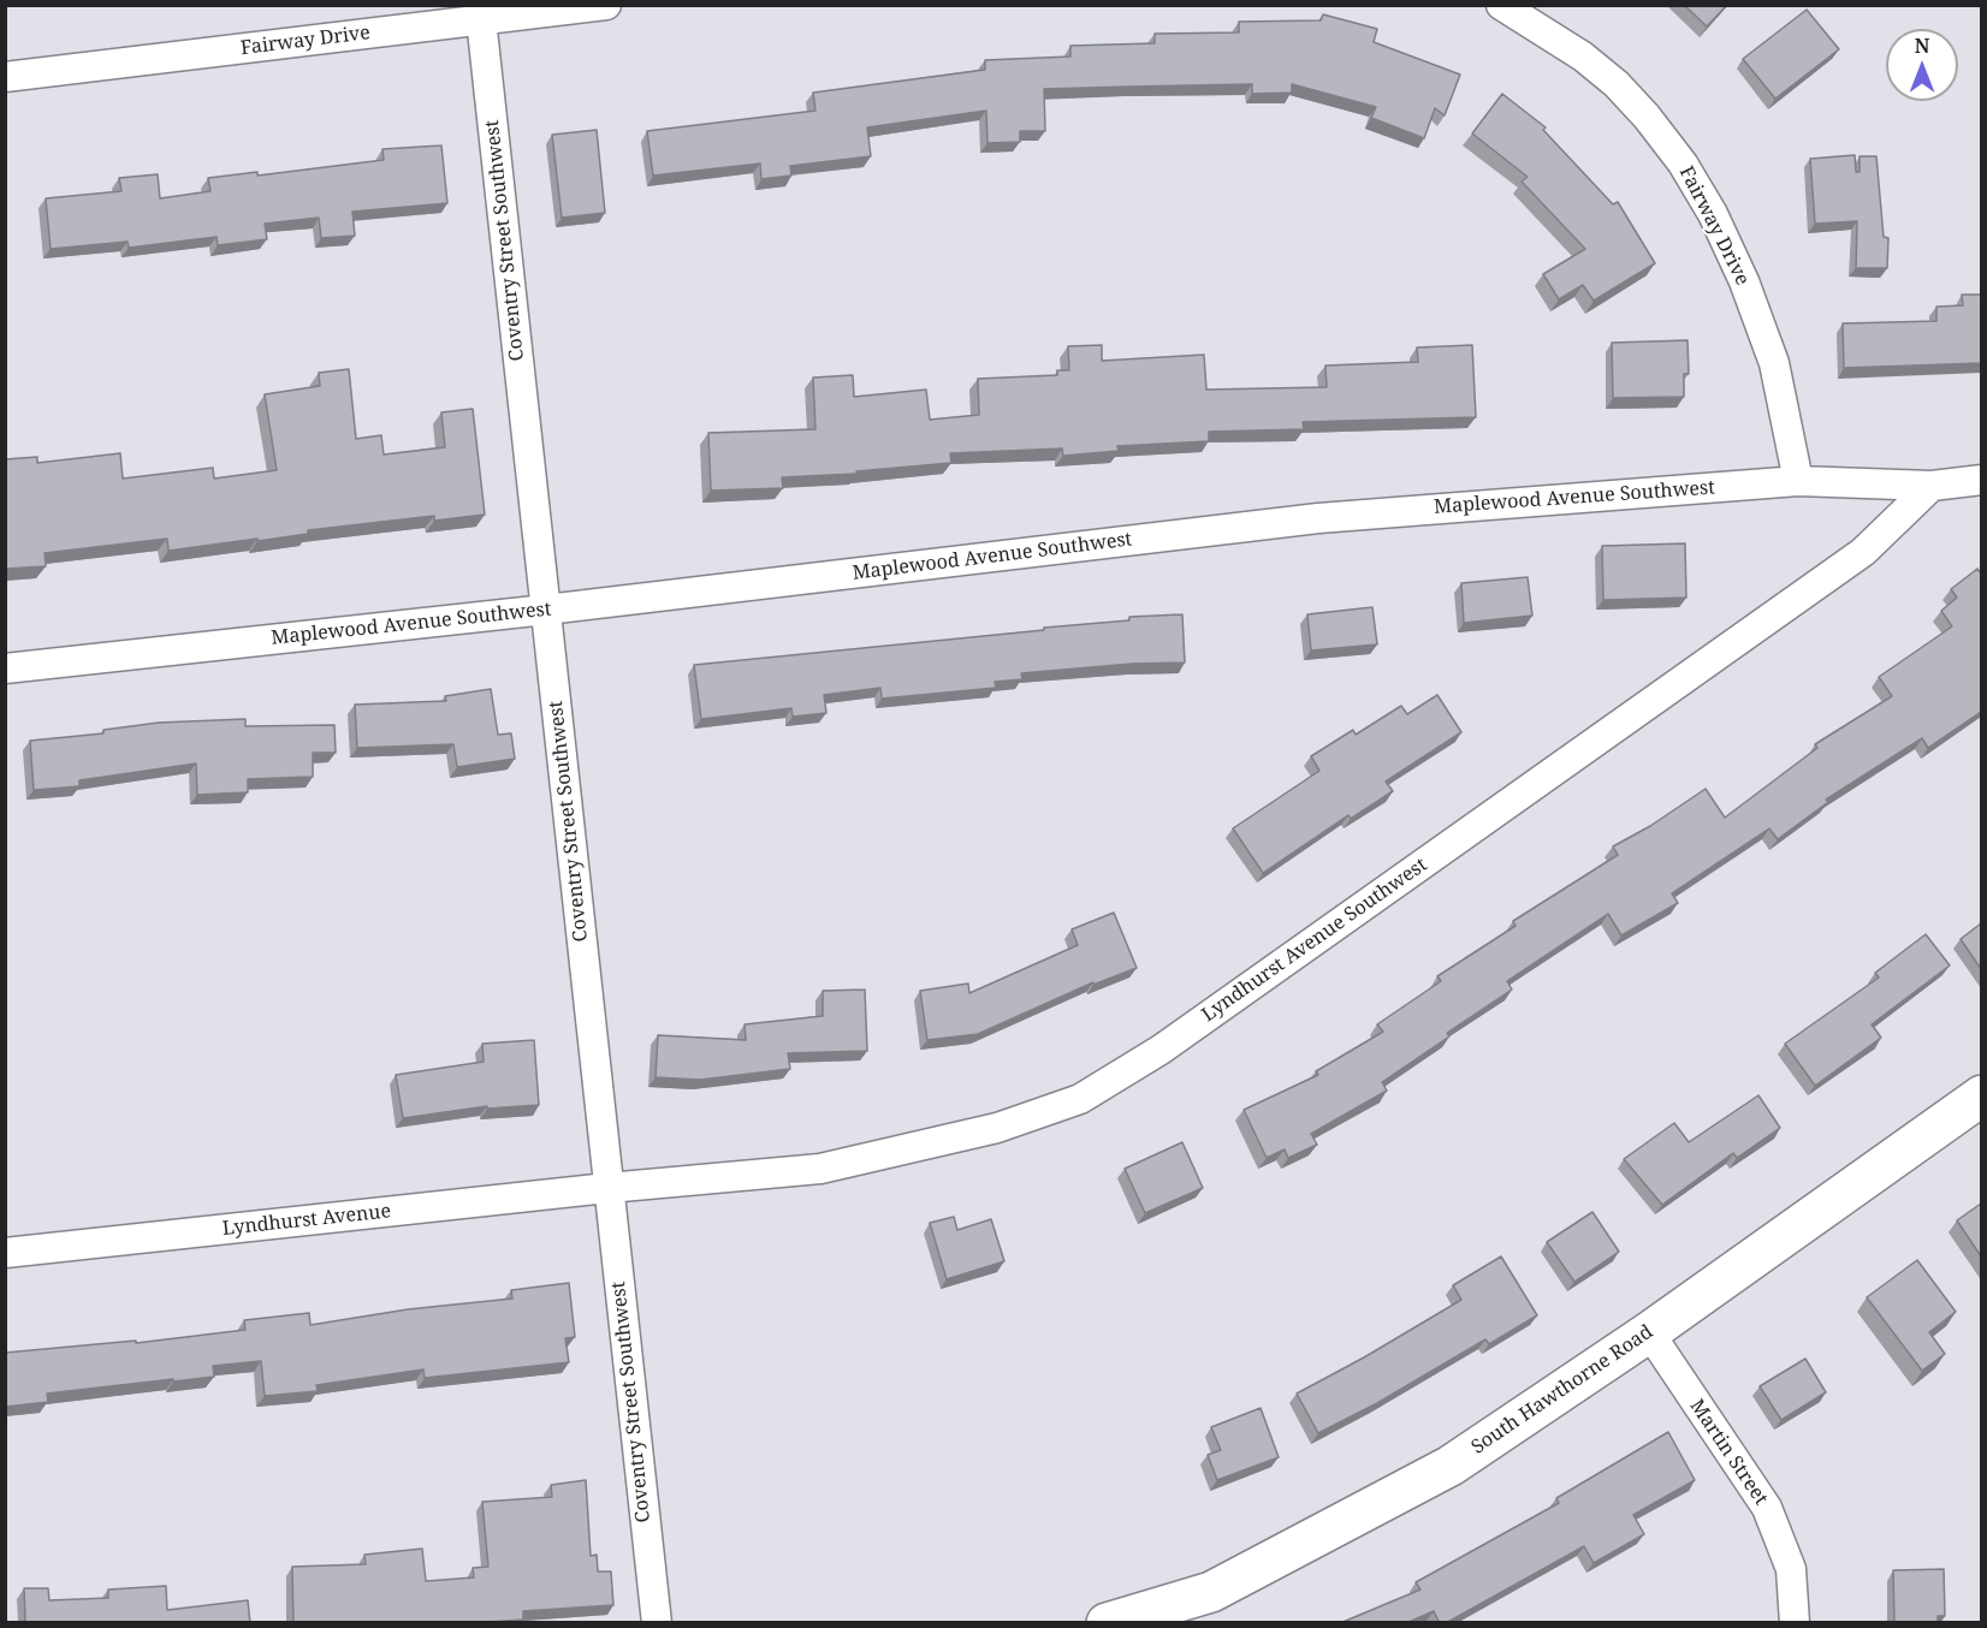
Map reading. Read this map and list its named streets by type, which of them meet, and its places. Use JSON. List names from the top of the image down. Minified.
{"streets":{"main road":["South Hawthorne Road"],"street":["Fairway Drive","Coventry Street Southwest","Maplewood Avenue Southwest","Lyndhurst Avenue Southwest","Lyndhurst Avenue","Martin Street"]},"crossings":[["Fairway Drive","Coventry Street Southwest"],["Fairway Drive","Maplewood Avenue Southwest"],["Coventry Street Southwest","Maplewood Avenue Southwest"],["Coventry Street Southwest","Lyndhurst Avenue Southwest"],["Coventry Street Southwest","Lyndhurst Avenue"],["Maplewood Avenue Southwest","Lyndhurst Avenue Southwest"],["Lyndhurst Avenue Southwest","Lyndhurst Avenue"],["South Hawthorne Road","Martin Street"]],"north":"top"}
